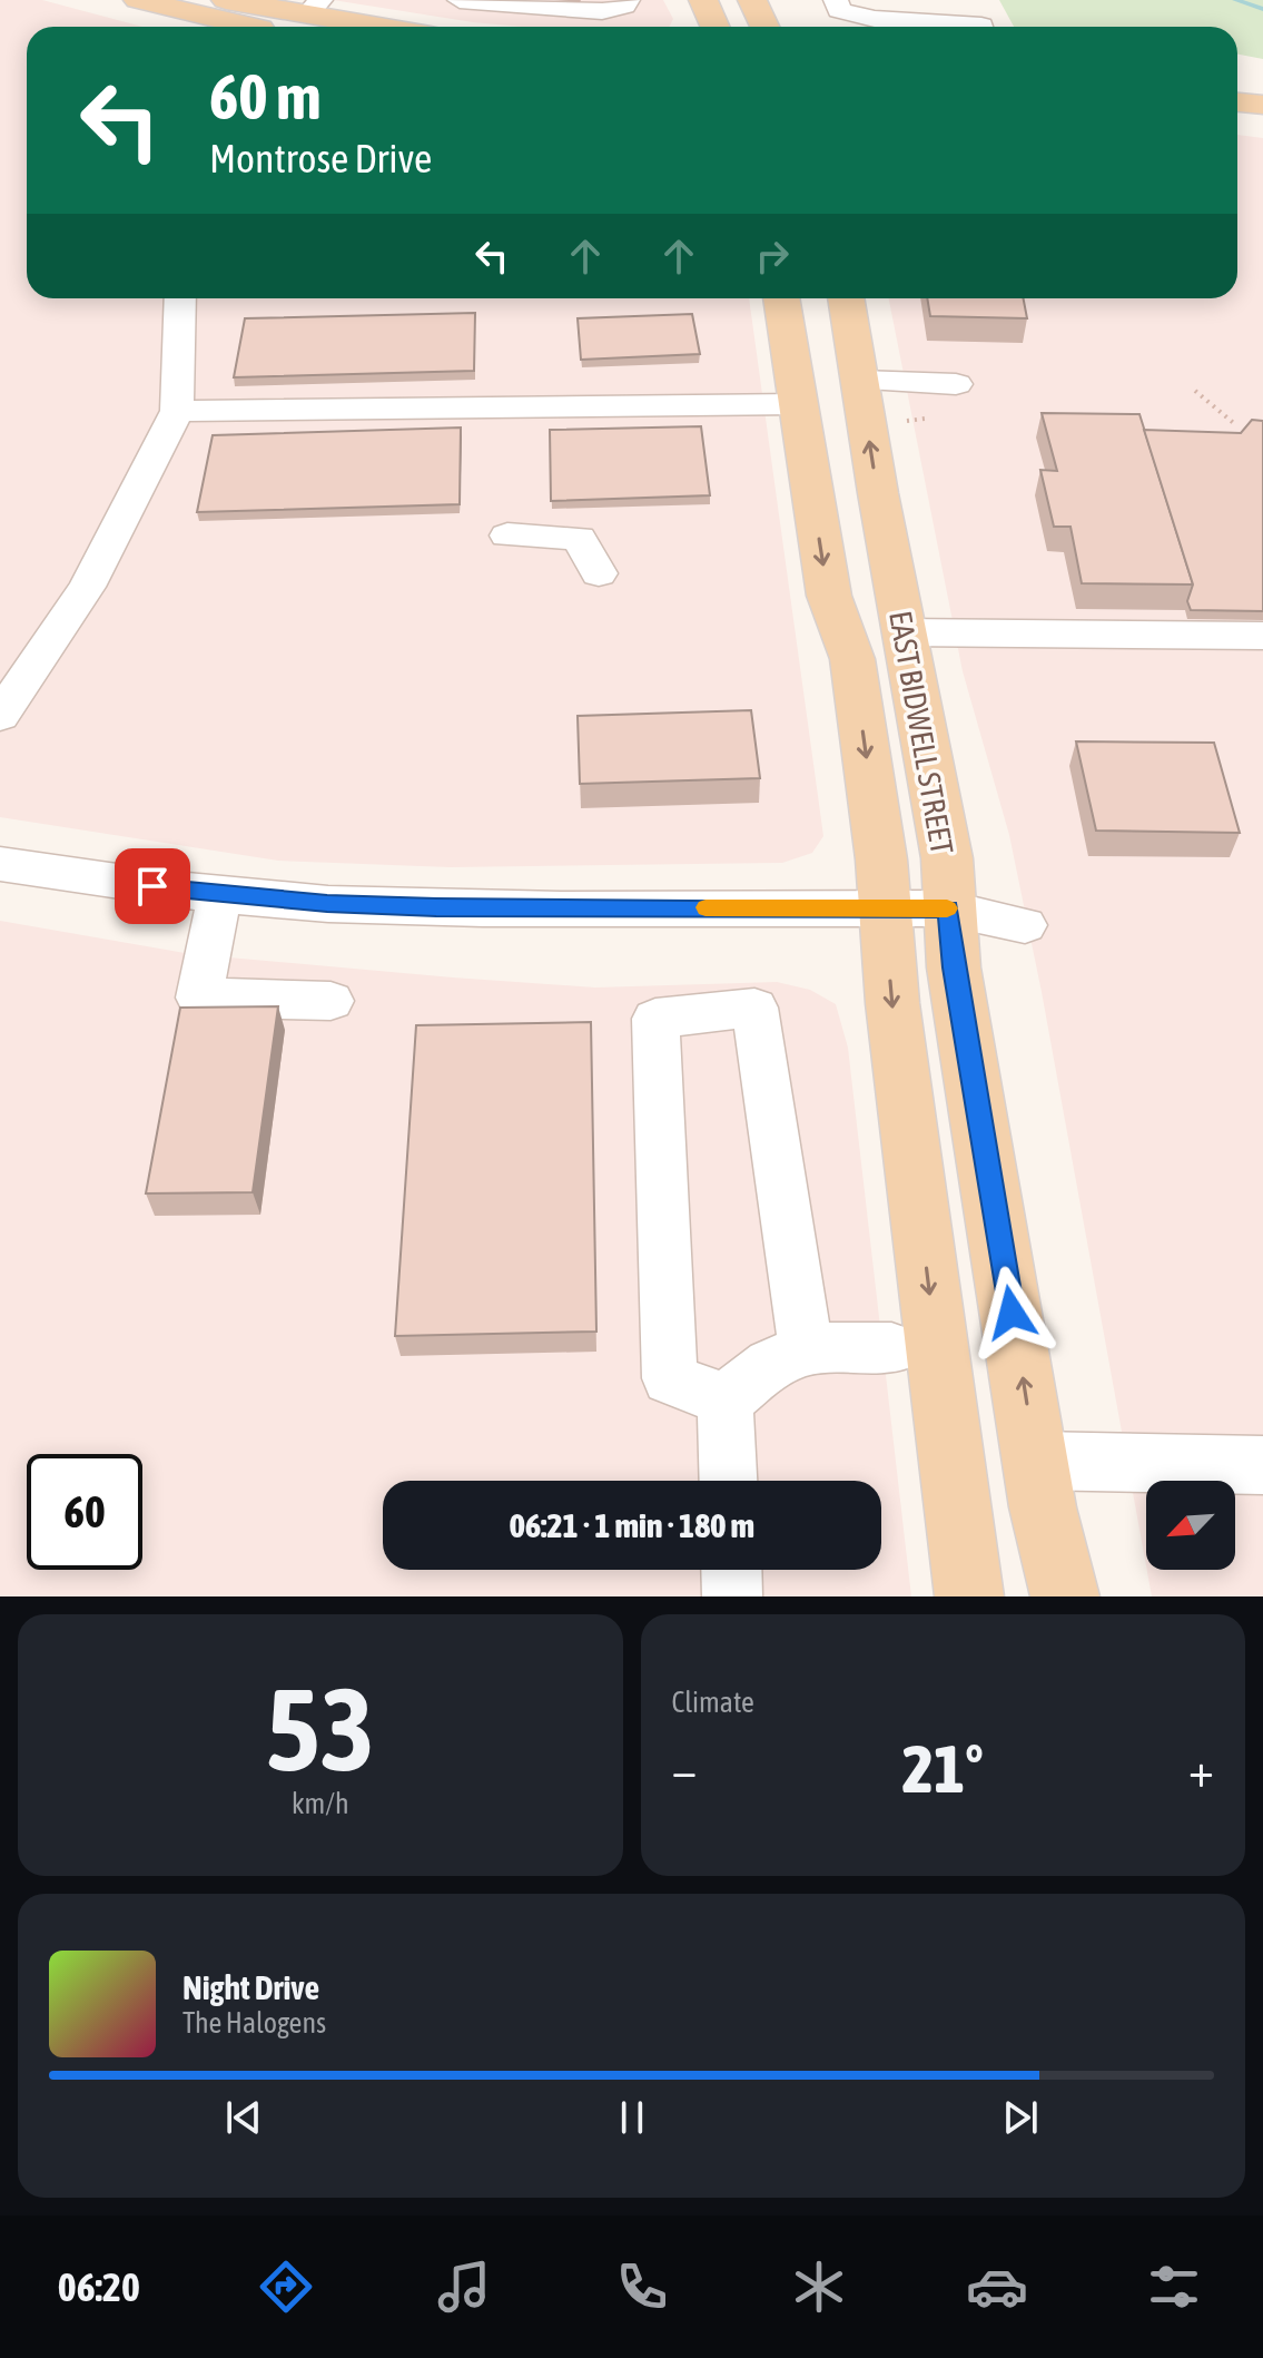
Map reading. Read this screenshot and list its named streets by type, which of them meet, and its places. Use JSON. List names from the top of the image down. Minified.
{"streets":{"main road":["EAST BIDWELL STREET"]},"north":"bottom left","page":{"turn":["60 m","Montrose Drive"],"limit":"60","trip":"06:21 · 1 min · 180 m","tile":[["53","km/h"],"Climate"],"heat":["−","21°","+"],"song":["Night Drive","The Halogens"],"tabs":"06:20"}}
